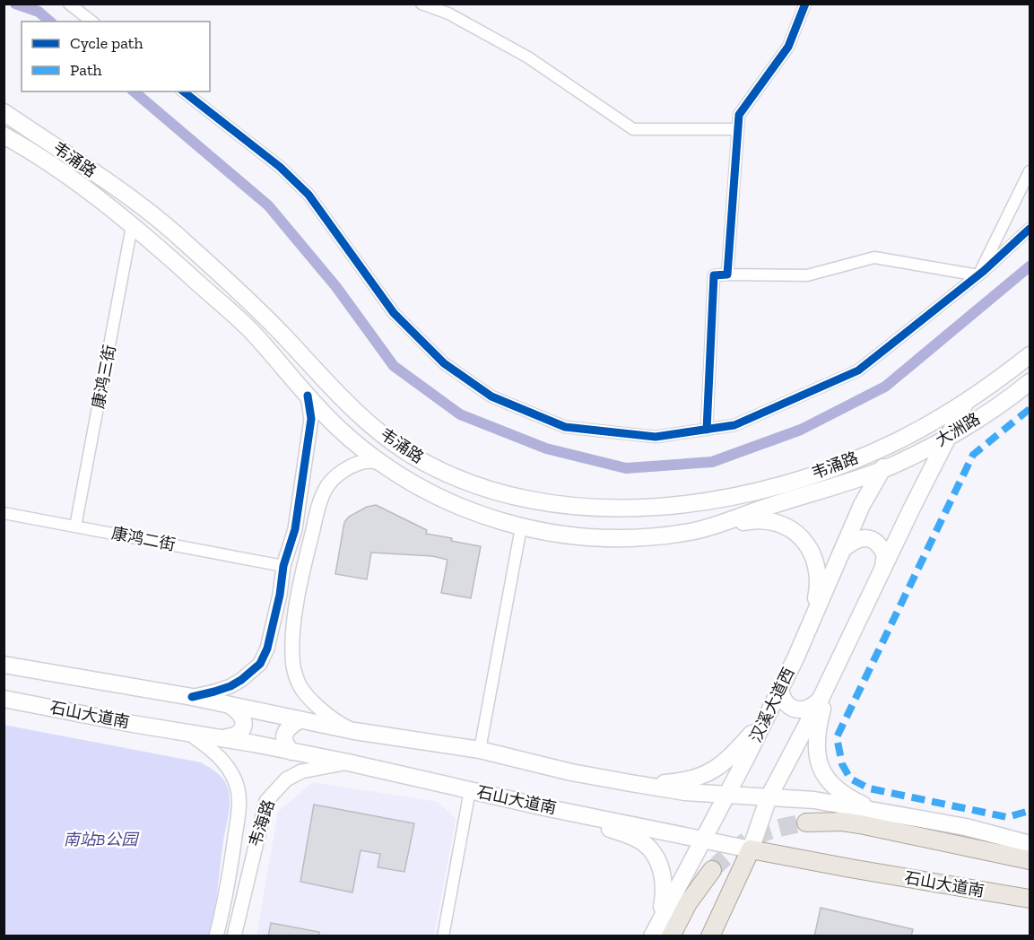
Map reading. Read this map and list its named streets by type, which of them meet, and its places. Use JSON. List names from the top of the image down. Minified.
{"streets":{"main road":["韦涌路","大洲路","汉溪大道西","石山大道南"],"street":["康鸿三街","康鸿二街","韦海路"]},"crossings":[["韦涌路","康鸿三街"],["韦涌路","大洲路"],["韦涌路","汉溪大道西"],["康鸿三街","康鸿二街"],["大洲路","汉溪大道西"],["汉溪大道西","石山大道南"],["石山大道南","韦海路"]],"parks":["南站B公园"],"legend":["Cycle path","Path"]}
